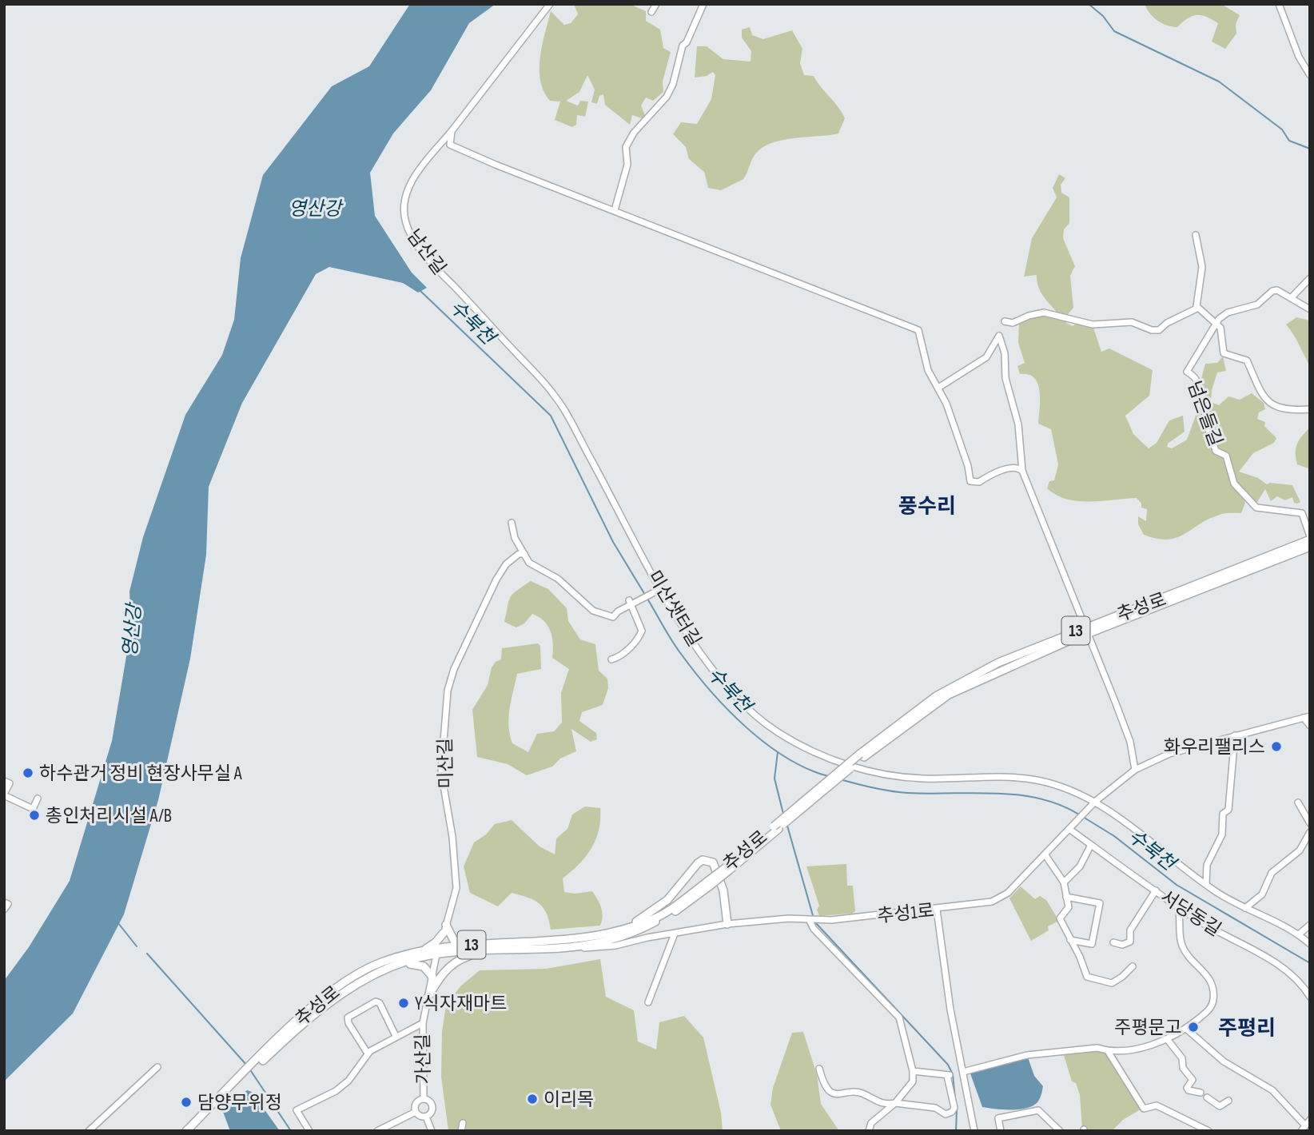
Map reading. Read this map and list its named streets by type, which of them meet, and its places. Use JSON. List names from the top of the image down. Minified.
{"streets":{"main road":["추성로","13"],"street":["남산길","넘은들길","미산샛터길","미산길","추성1로","서당동길","가산길"]},"crossings":[["남산길","미산샛터길"],["넘은들길","추성로"],["추성로","미산길"],["추성로","추성1로"],["추성로","가산길"],["미산샛터길","추성1로"],["미산길","가산길"],["추성1로","서당동길"]],"districts":["풍수리","주평리"],"water":["영산강","수북천"],"places":["화우리팰리스","하수관거 정비 현장사무실 A","총인처리시설 A/B","Y식자재마트","주평문고","이리목","담양무위정"]}
